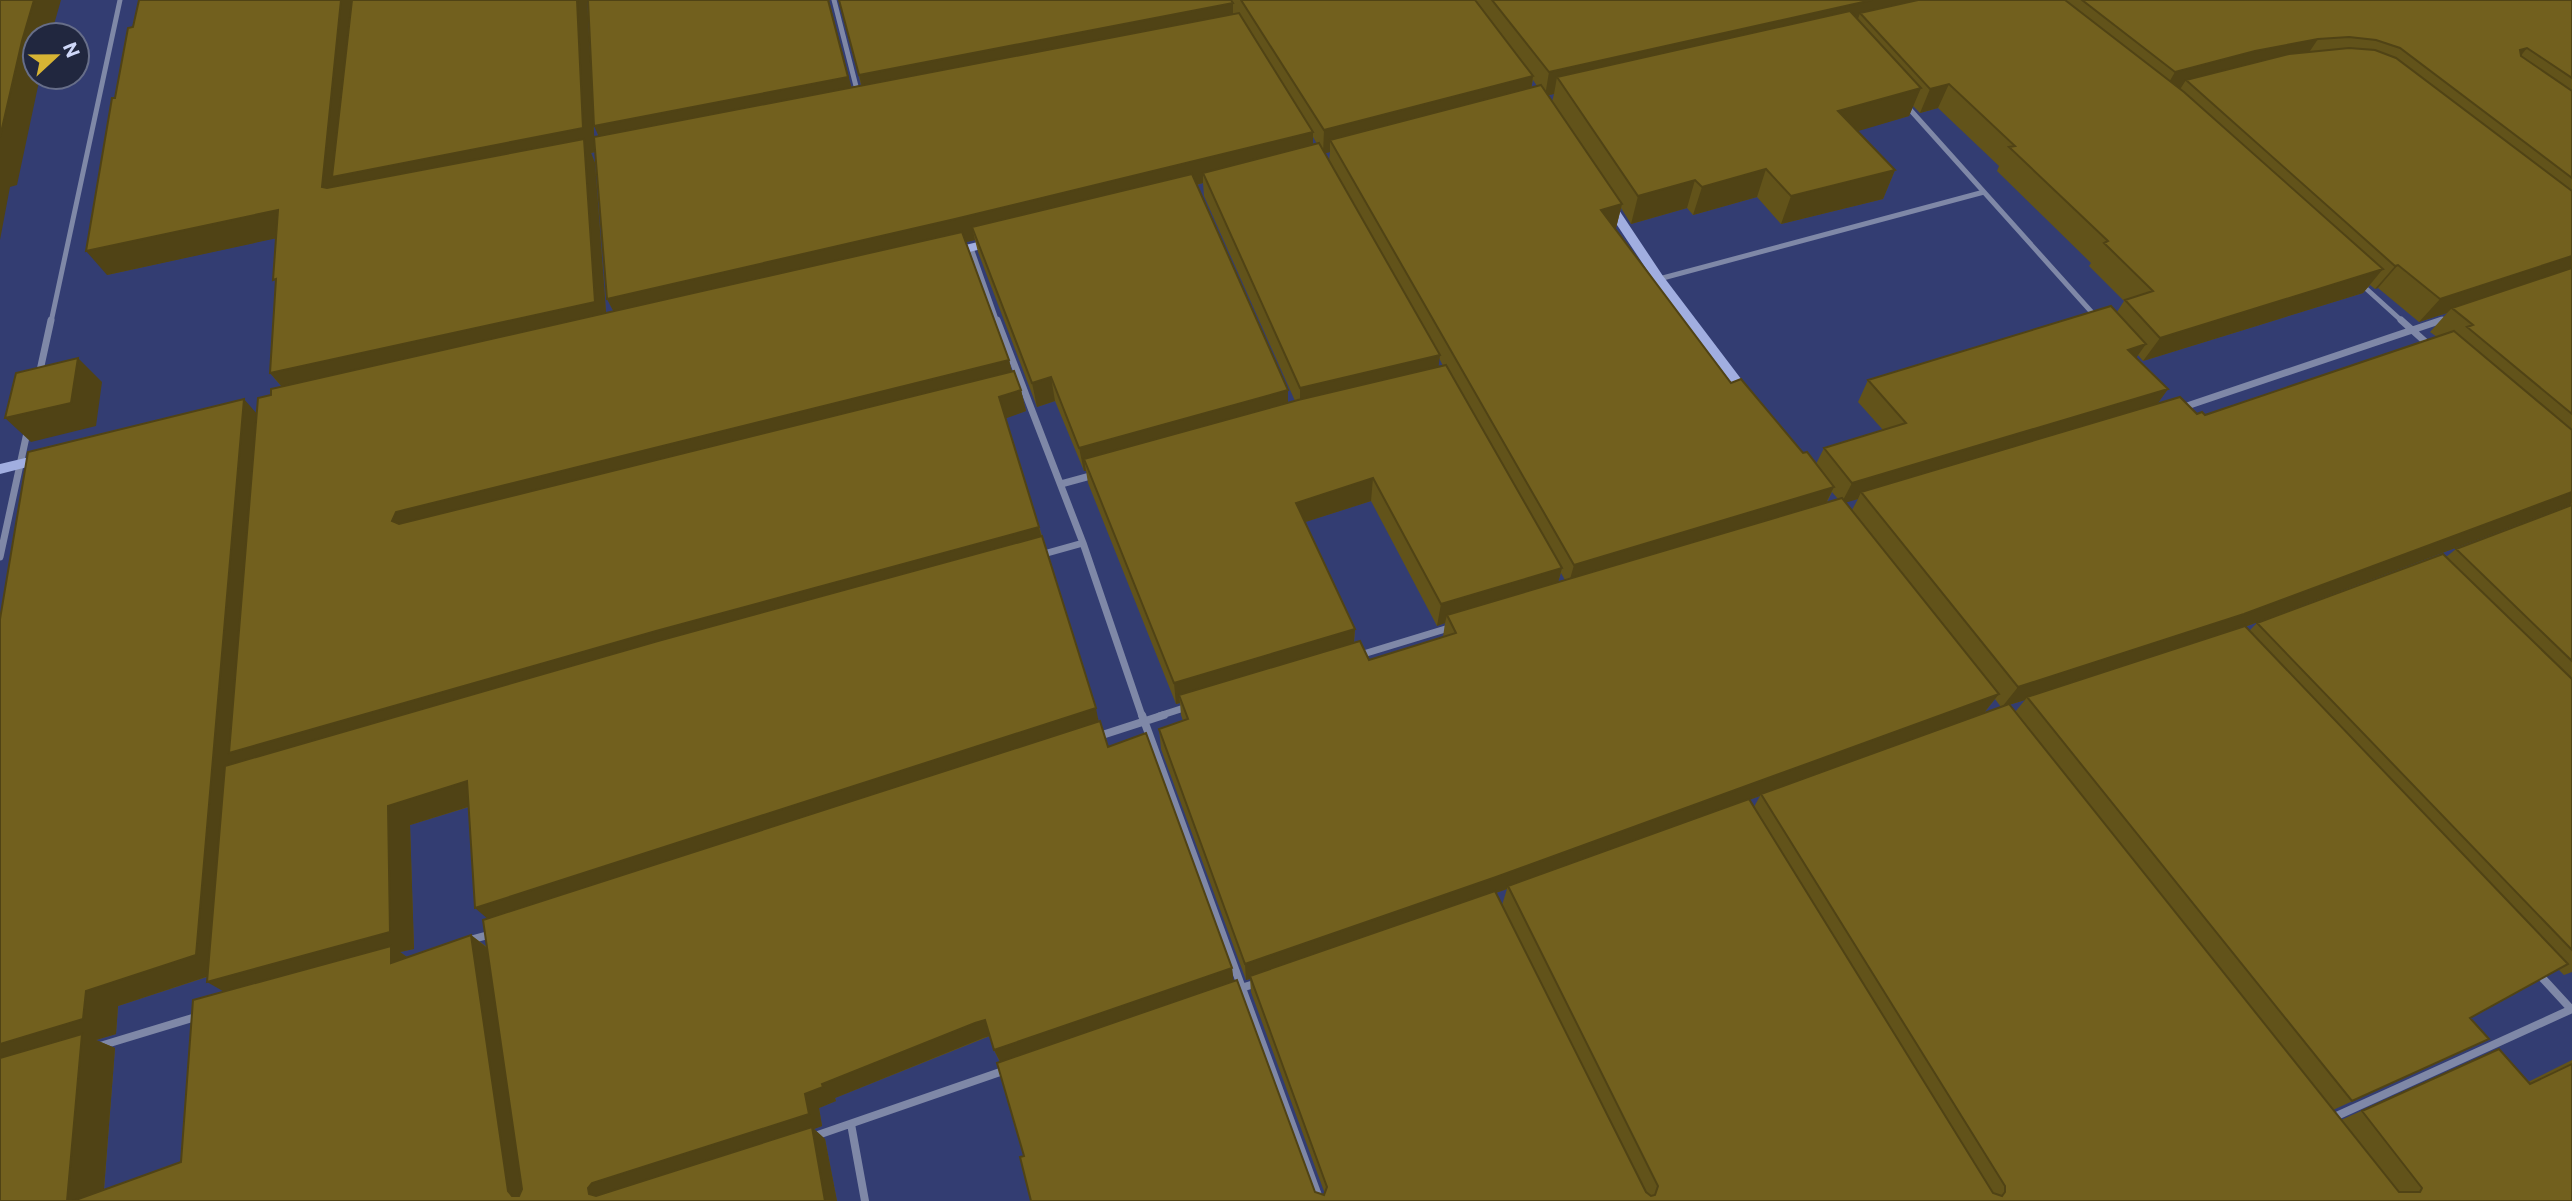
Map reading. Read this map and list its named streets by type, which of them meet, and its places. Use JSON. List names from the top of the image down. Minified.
{"north":"right"}
